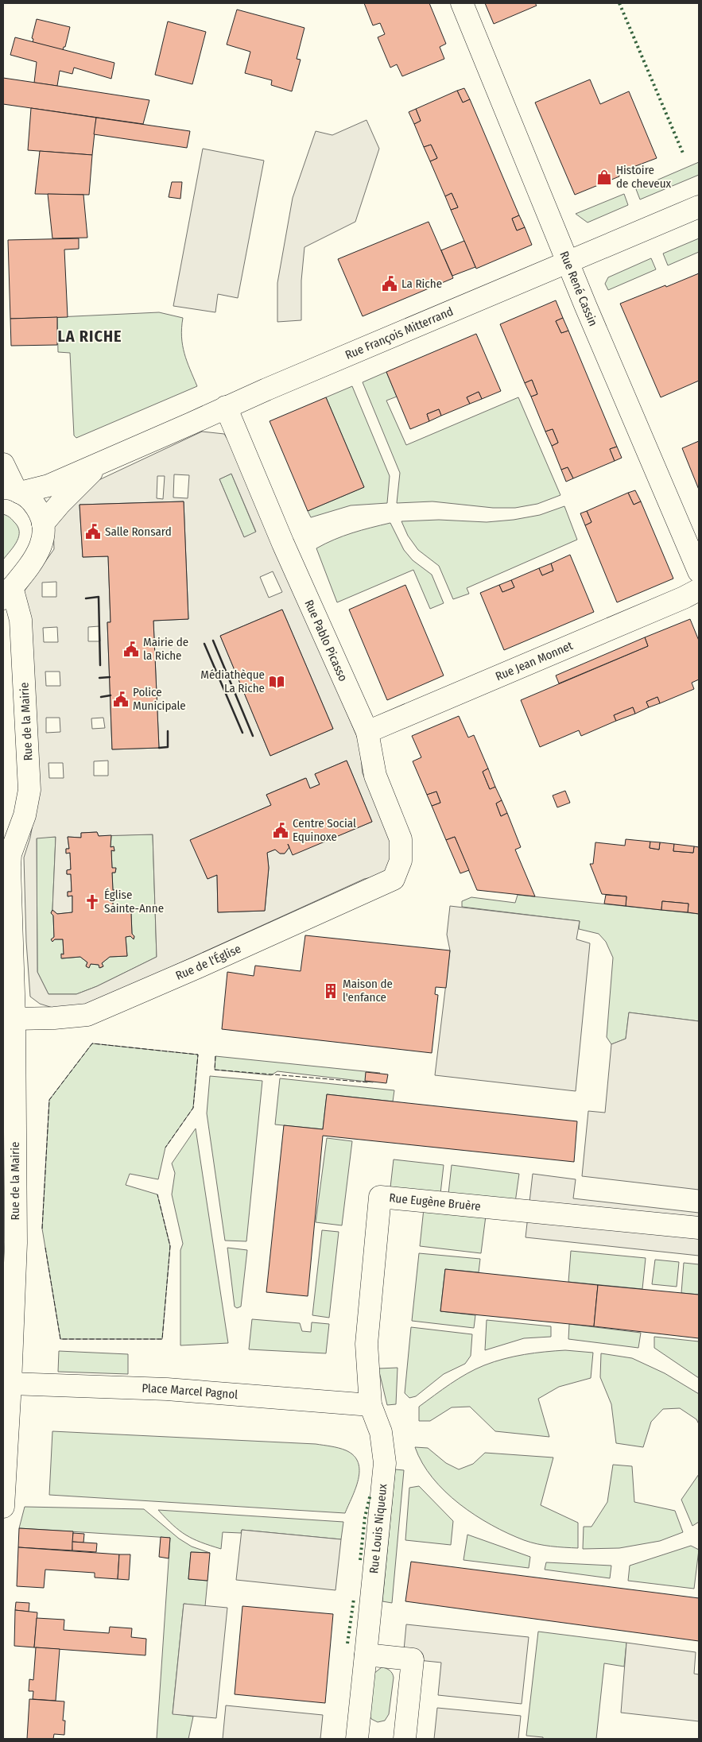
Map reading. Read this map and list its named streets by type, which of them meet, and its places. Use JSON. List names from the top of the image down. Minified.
{"streets":{"street":["Rue René Cassin","Rue François Mitterrand","Rue Pablo Picasso","Rue Jean Monnet","Rue de la Mairie","Rue de l'Église","Rue Eugène Bruère","Place Marcel Pagnol","Rue Louis Niqueux"]},"crossings":[["Rue René Cassin","Rue François Mitterrand"],["Rue François Mitterrand","Rue Pablo Picasso"],["Rue Pablo Picasso","Rue Jean Monnet"],["Rue Pablo Picasso","Rue de l'Église"],["Rue de la Mairie","Rue de l'Église"],["Rue de la Mairie","Place Marcel Pagnol"],["Rue Eugène Bruère","Place Marcel Pagnol"],["Rue Eugène Bruère","Rue Louis Niqueux"],["Place Marcel Pagnol","Rue Louis Niqueux"]],"districts":["LA RICHE"],"places":{"shop":["Histoire de cheveux"],"public building":["La Riche","Salle Ronsard","Mairie de la Riche","Police Municipale","Centre Social Equinoxe"],"library":["Médiathèque La Riche"],"church":["Église Sainte-Anne"],"building":["Maison de l'enfance"]}}
